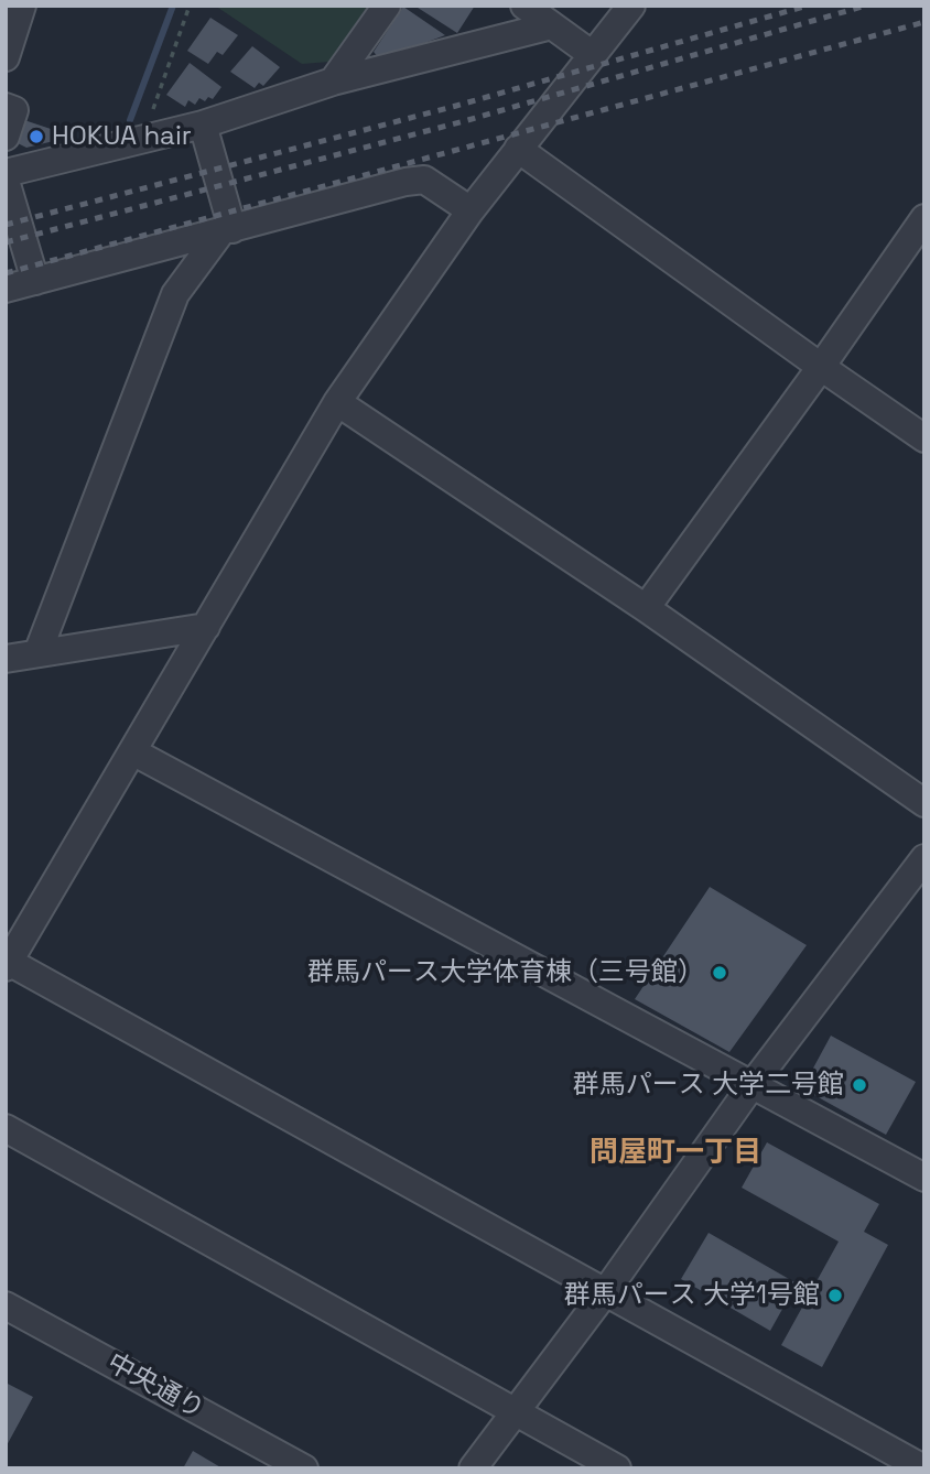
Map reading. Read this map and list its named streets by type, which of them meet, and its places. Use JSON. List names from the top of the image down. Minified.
{"streets":{"street":["中央通り"]},"districts":["問屋町一丁目"],"places":["HOKUA hair","群馬パース大学体育棟（三号館）","群馬パース 大学二号館","群馬パース 大学1号館"]}
